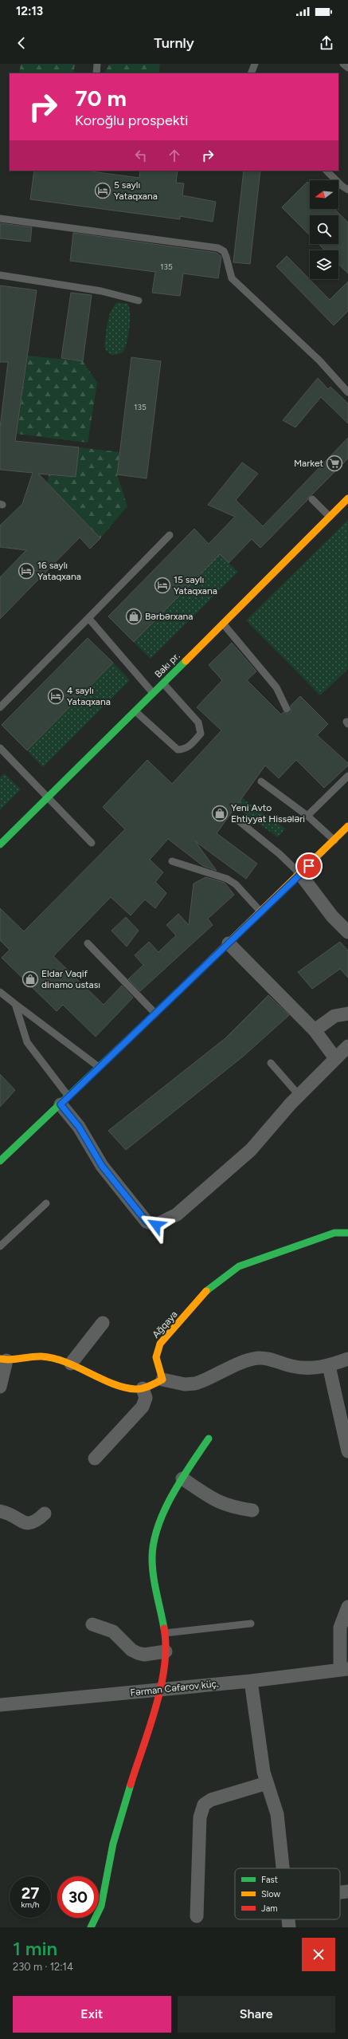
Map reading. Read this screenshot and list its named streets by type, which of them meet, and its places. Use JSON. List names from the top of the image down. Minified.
{"streets":{"street":["Bakı pr.","Ağqaya","Fərman Cəfərov küç."]},"places":{"hotel":["5 saylı Yataqxana","16 saylı Yataqxana","15 saylı Yataqxana","4 saylı Yataqxana"],"supermarket":["Market"],"shop":["Bərbərxana","Yeni Avto Ehtiyyat Hissələri","Eldar Vaqif dinamo ustası"]},"house_numbers":["135","135"],"legend":["Fast","Slow","Jam"],"north":"left","page":{"status":"12:13","header":"Turnly","turn":["70 m","Koroğlu prospekti"],"speed":"27 km/h","limit":"30","heading":["1 min","230 m · 12:14"],"buttons":["Exit","Share"]}}
